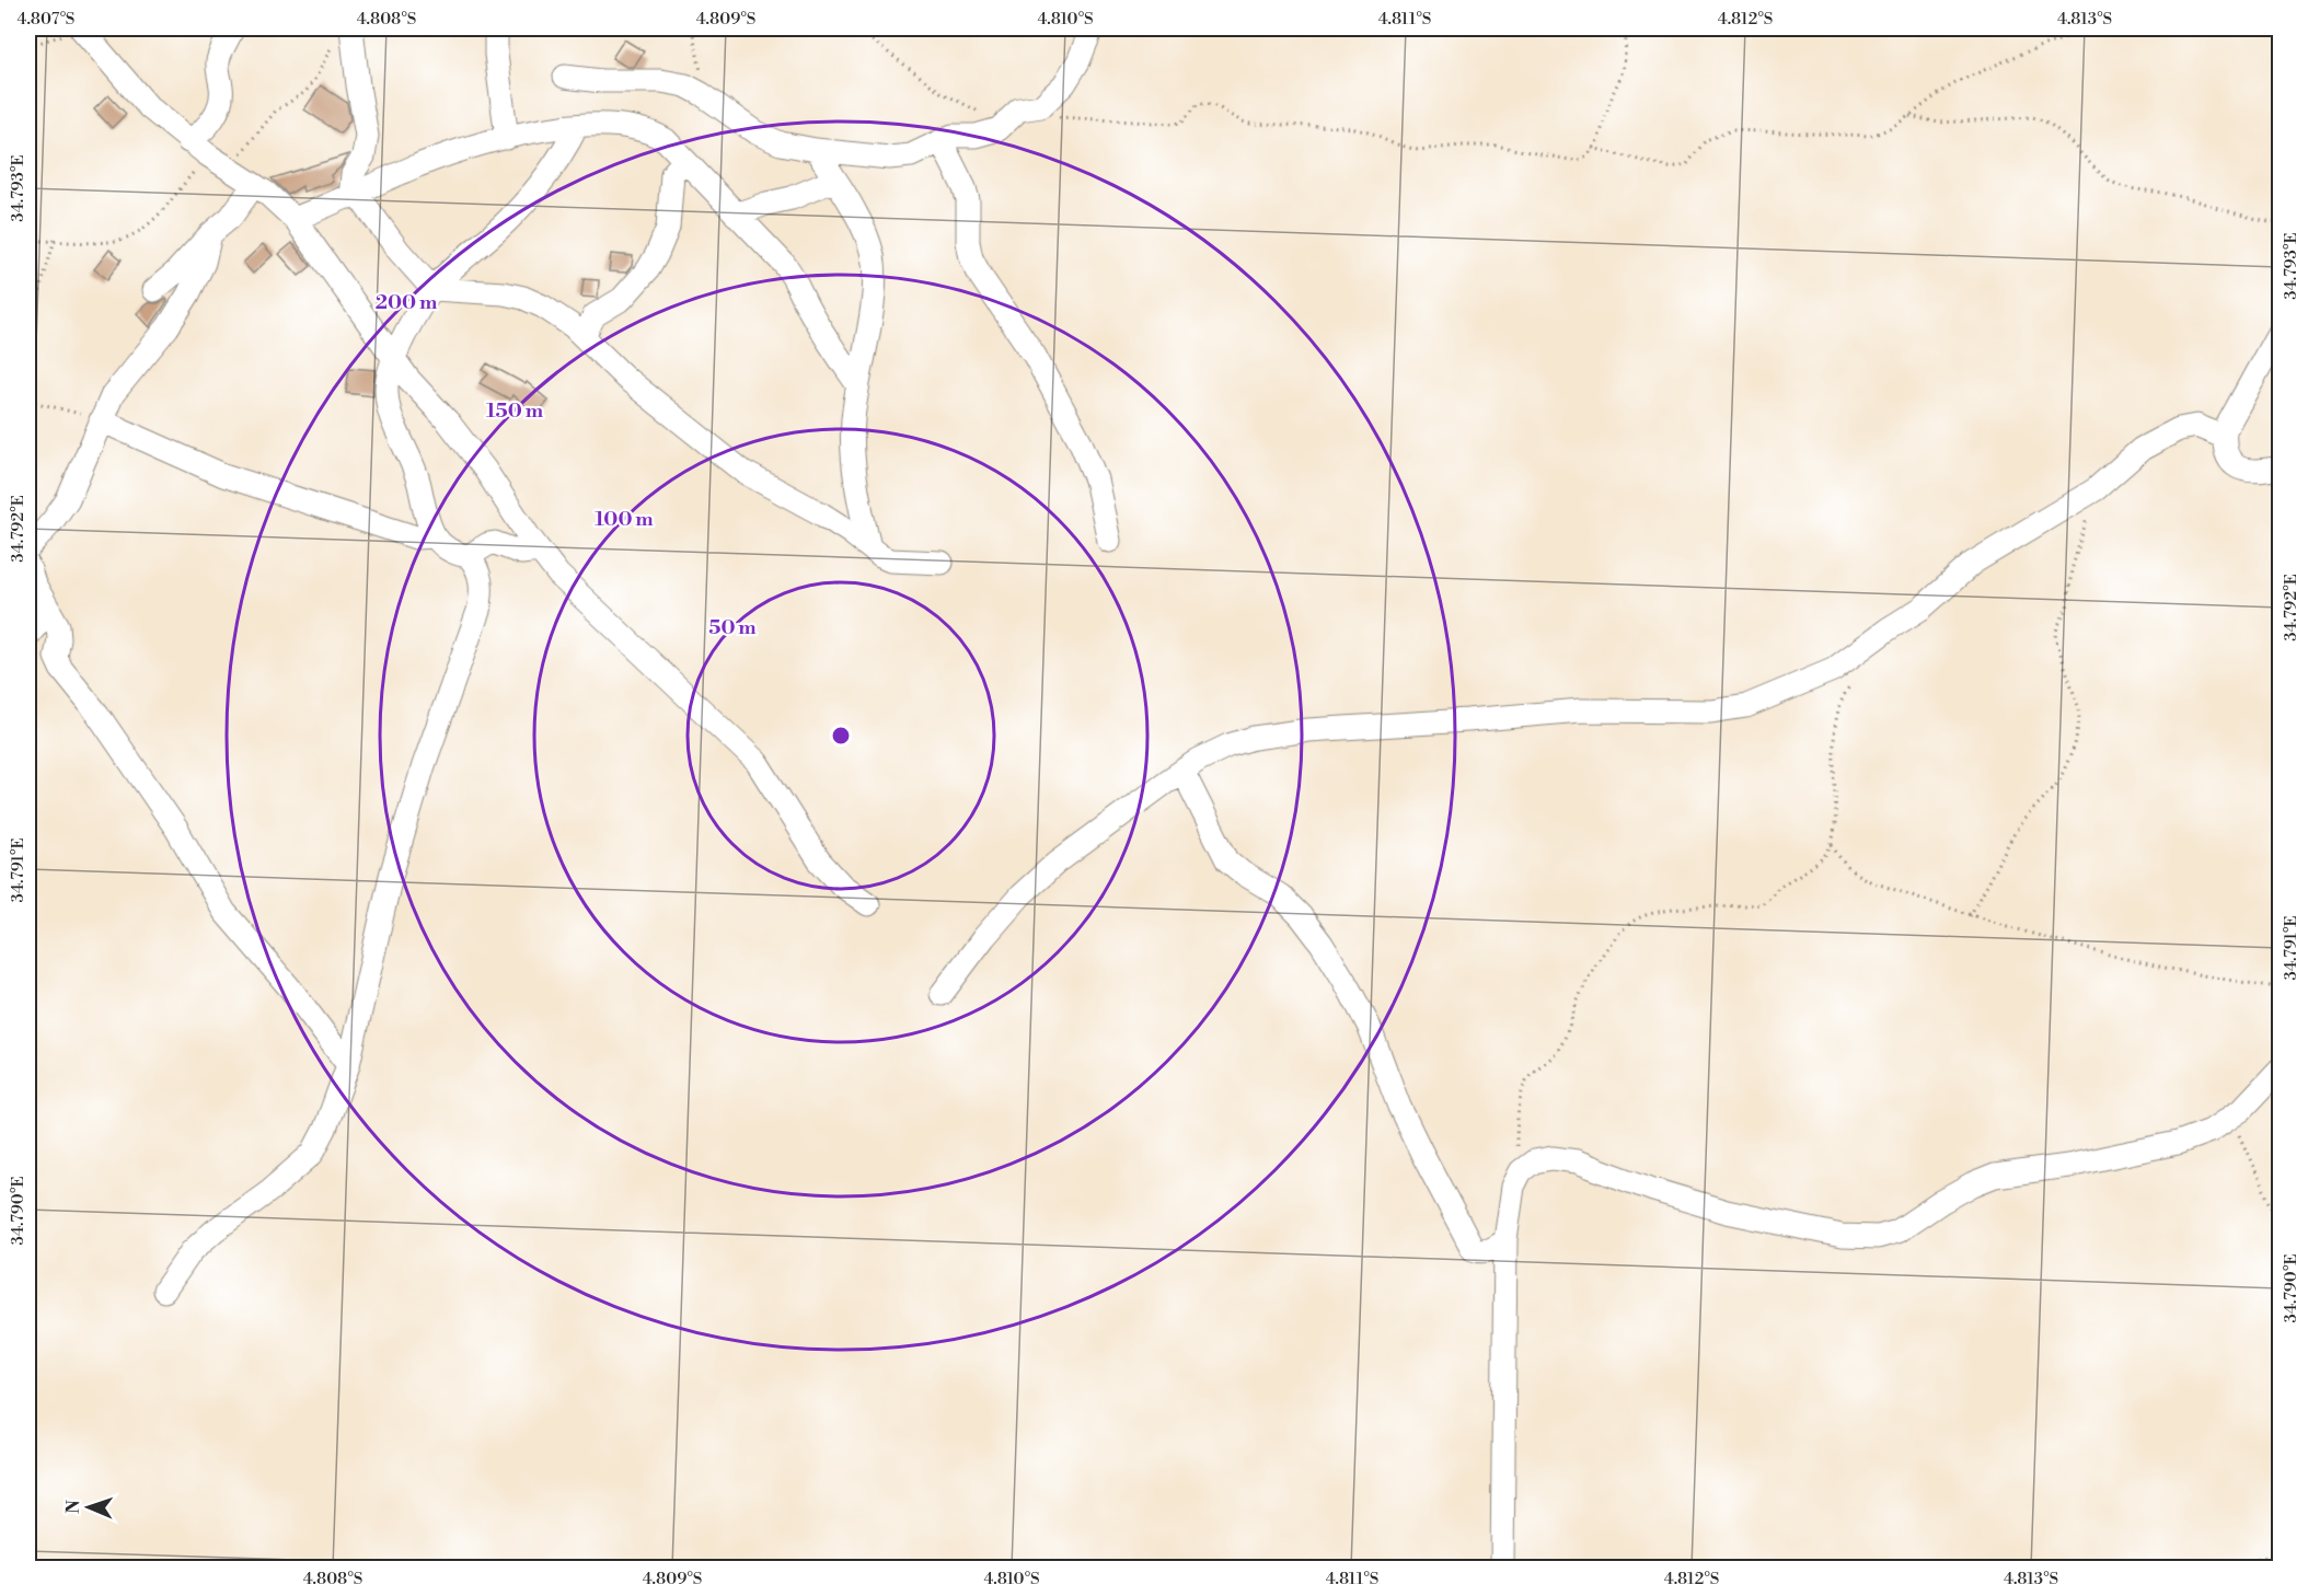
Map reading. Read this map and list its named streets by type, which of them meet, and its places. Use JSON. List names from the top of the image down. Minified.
{"north":"left","coordinates":["4.807°S","4.808°S","4.809°S","4.810°S","4.811°S","4.812°S","4.813°S","34.793°E","34.792°E","34.791°E","34.790°E"],"rings":["200 m","150 m","100 m","50 m"]}
